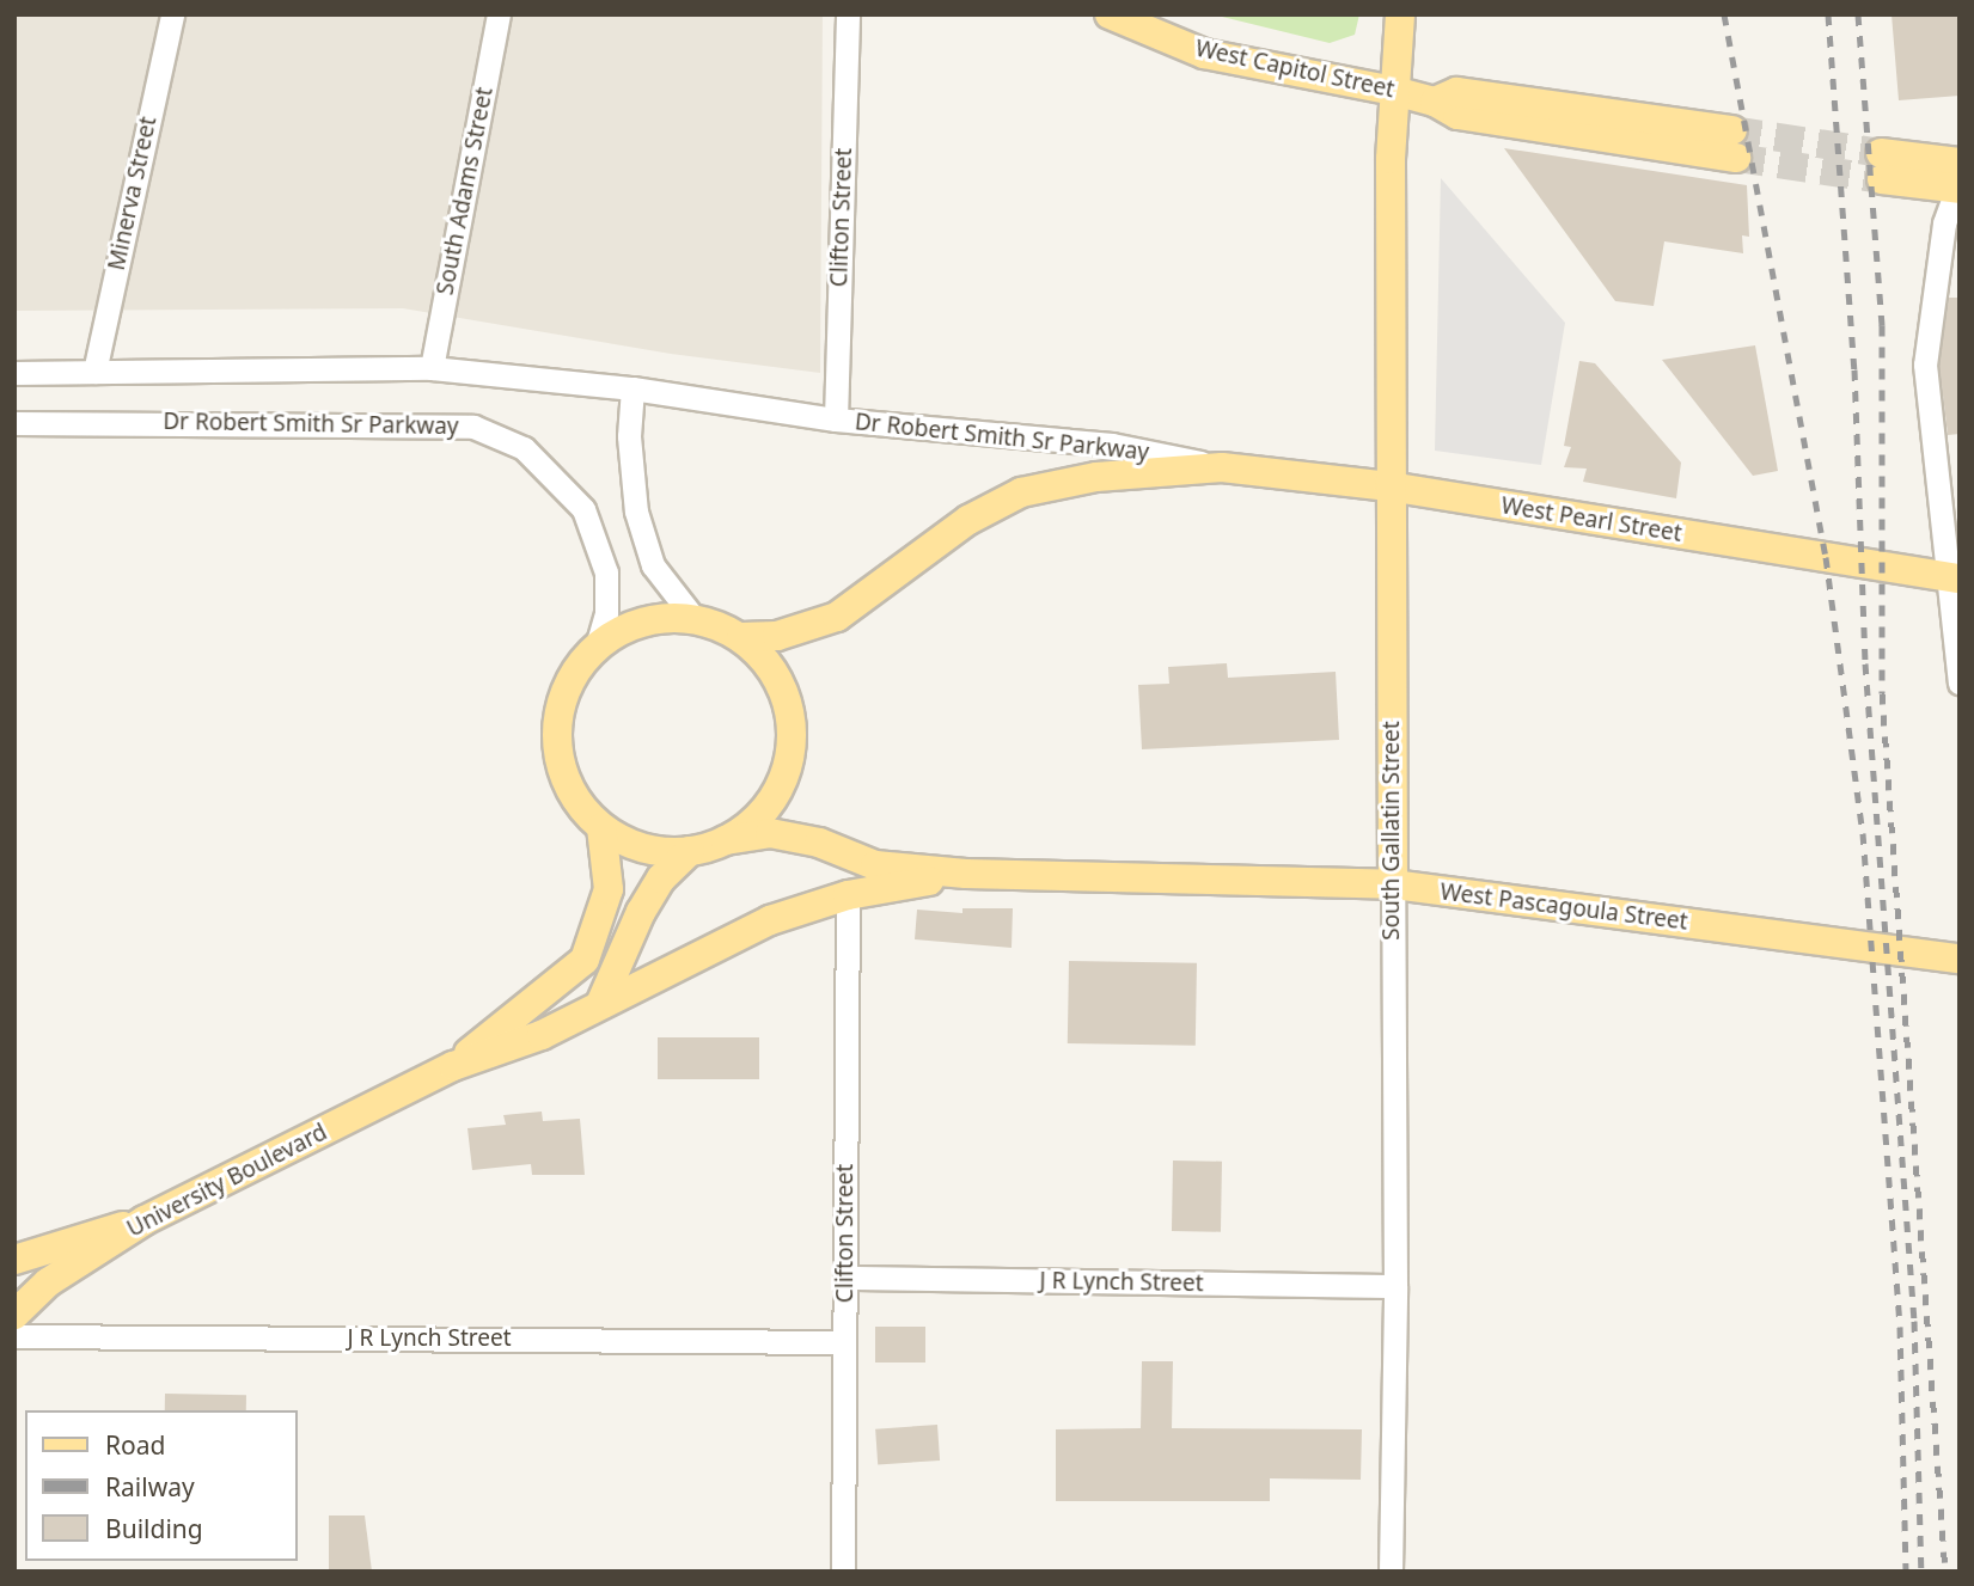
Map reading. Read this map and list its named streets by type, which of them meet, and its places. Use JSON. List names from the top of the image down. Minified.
{"streets":{"main road":["West Capitol Street","West Pearl Street","South Gallatin Street","West Pascagoula Street","University Boulevard"],"street":["South Adams Street","Minerva Street","Clifton Street","Dr Robert Smith Sr Parkway","J R Lynch Street"]},"crossings":[["West Capitol Street","South Gallatin Street"],["South Adams Street","Dr Robert Smith Sr Parkway"],["Minerva Street","Dr Robert Smith Sr Parkway"],["Clifton Street","Dr Robert Smith Sr Parkway"],["Clifton Street","West Pascagoula Street"],["Clifton Street","J R Lynch Street"],["Dr Robert Smith Sr Parkway","West Pearl Street"],["Dr Robert Smith Sr Parkway","West Pascagoula Street"],["Dr Robert Smith Sr Parkway","University Boulevard"],["West Pearl Street","South Gallatin Street"],["South Gallatin Street","West Pascagoula Street"],["South Gallatin Street","J R Lynch Street"],["West Pascagoula Street","University Boulevard"]],"legend":["Road","Railway","Building"]}
